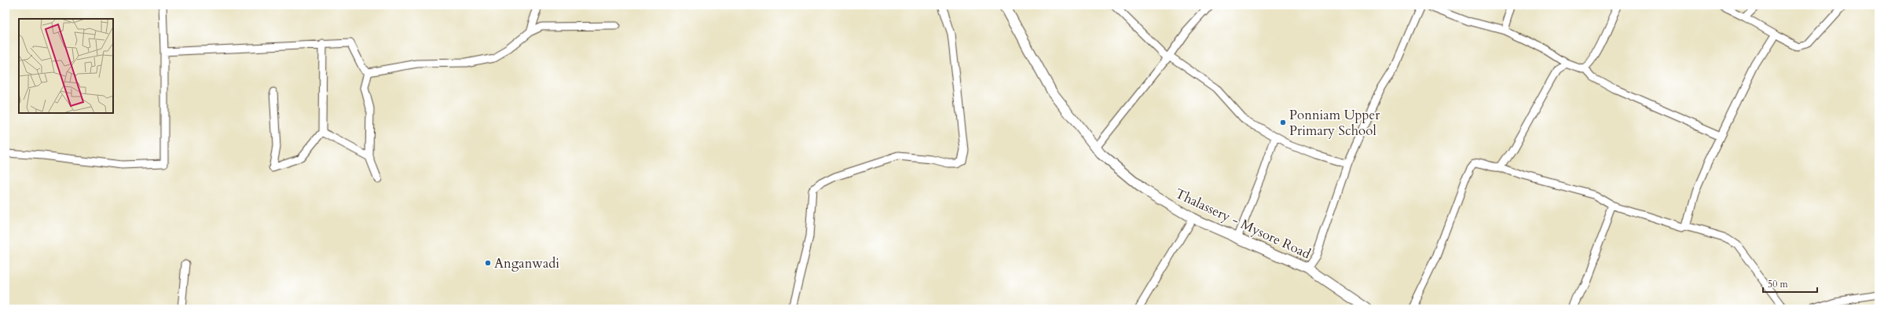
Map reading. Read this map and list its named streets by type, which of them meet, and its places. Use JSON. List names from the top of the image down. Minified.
{"streets":{"main road":["Thalassery - Mysore Road"]},"places":["Ponniam Upper Primary School","Anganwadi"],"scale_bar":"50 m"}
